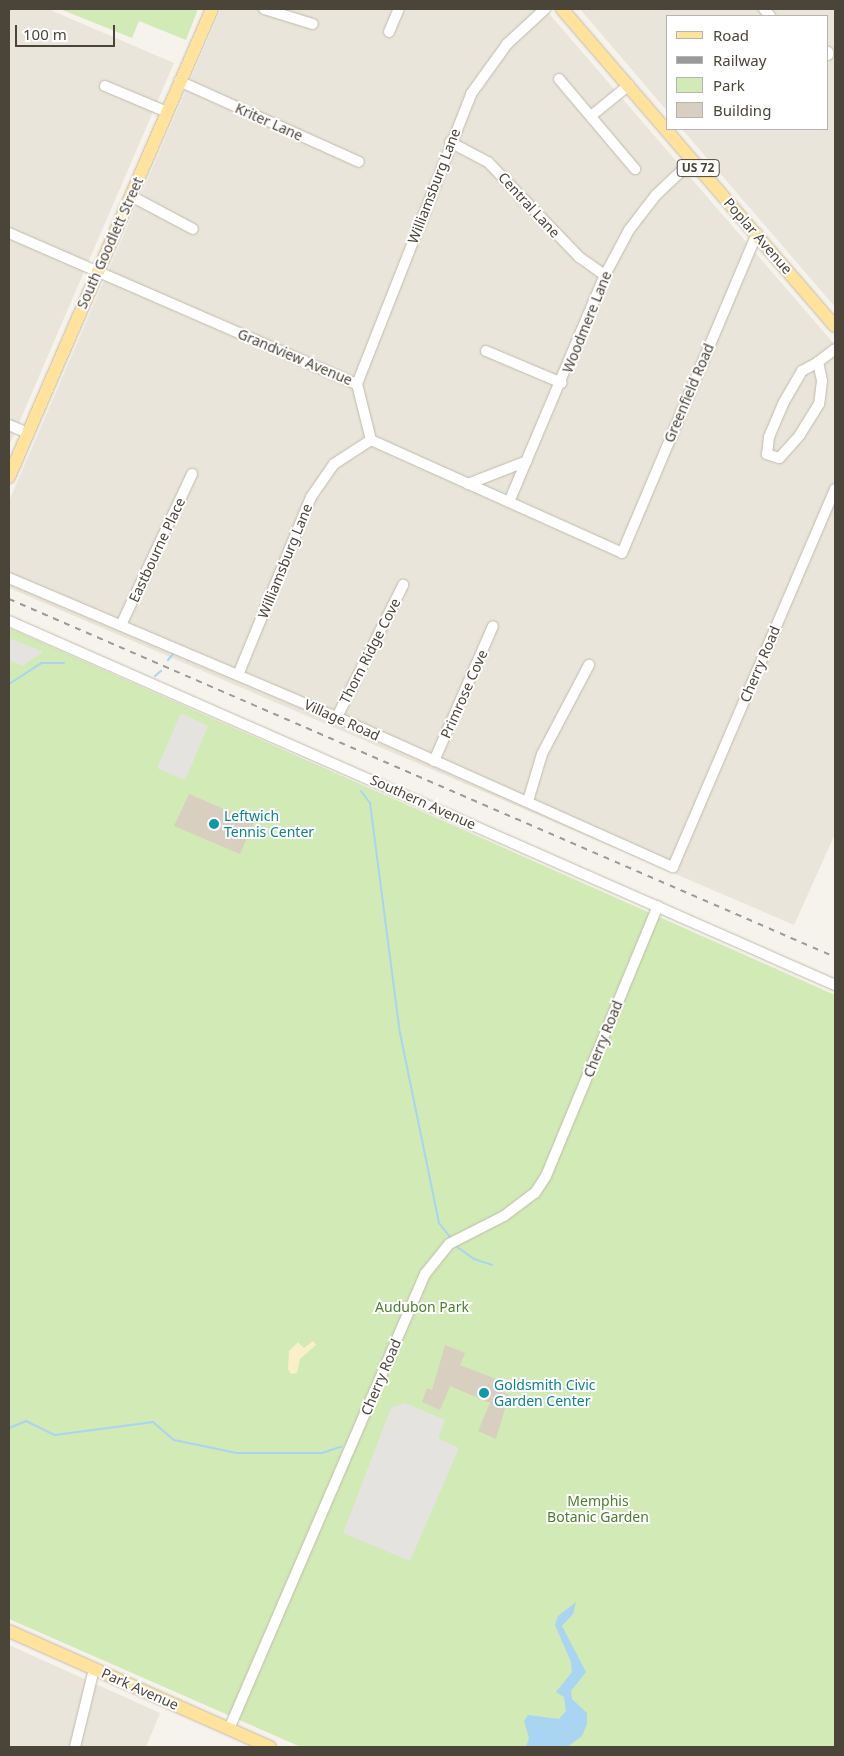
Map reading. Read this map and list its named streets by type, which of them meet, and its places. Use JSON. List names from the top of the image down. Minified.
{"streets":{"main road":["US 72","Poplar Avenue","South Goodlett Street","Park Avenue"],"street":["Kriter Lane","Williamsburg Lane","Central Lane","Woodmere Lane","Grandview Avenue","Greenfield Road","Eastbourne Place","Thorn Ridge Cove","Cherry Road","Primrose Cove","Village Road","Southern Avenue"]},"crossings":[["Kriter Lane","South Goodlett Street"],["Williamsburg Lane","Central Lane"],["Williamsburg Lane","Grandview Avenue"],["Williamsburg Lane","Village Road"],["Central Lane","Woodmere Lane"],["Poplar Avenue","Woodmere Lane"],["Poplar Avenue","Greenfield Road"],["South Goodlett Street","Grandview Avenue"],["Woodmere Lane","Greenfield Road"],["Eastbourne Place","Village Road"],["Thorn Ridge Cove","Village Road"],["Cherry Road","Village Road"],["Cherry Road","Southern Avenue"],["Cherry Road","Park Avenue"],["Primrose Cove","Village Road"]],"parks":["Audubon Park","Memphis Botanic Garden"],"places":["Leftwich Tennis Center","Goldsmith Civic Garden Center"],"legend":["Road","Railway","Park","Building"],"scale_bar":"100 m"}
